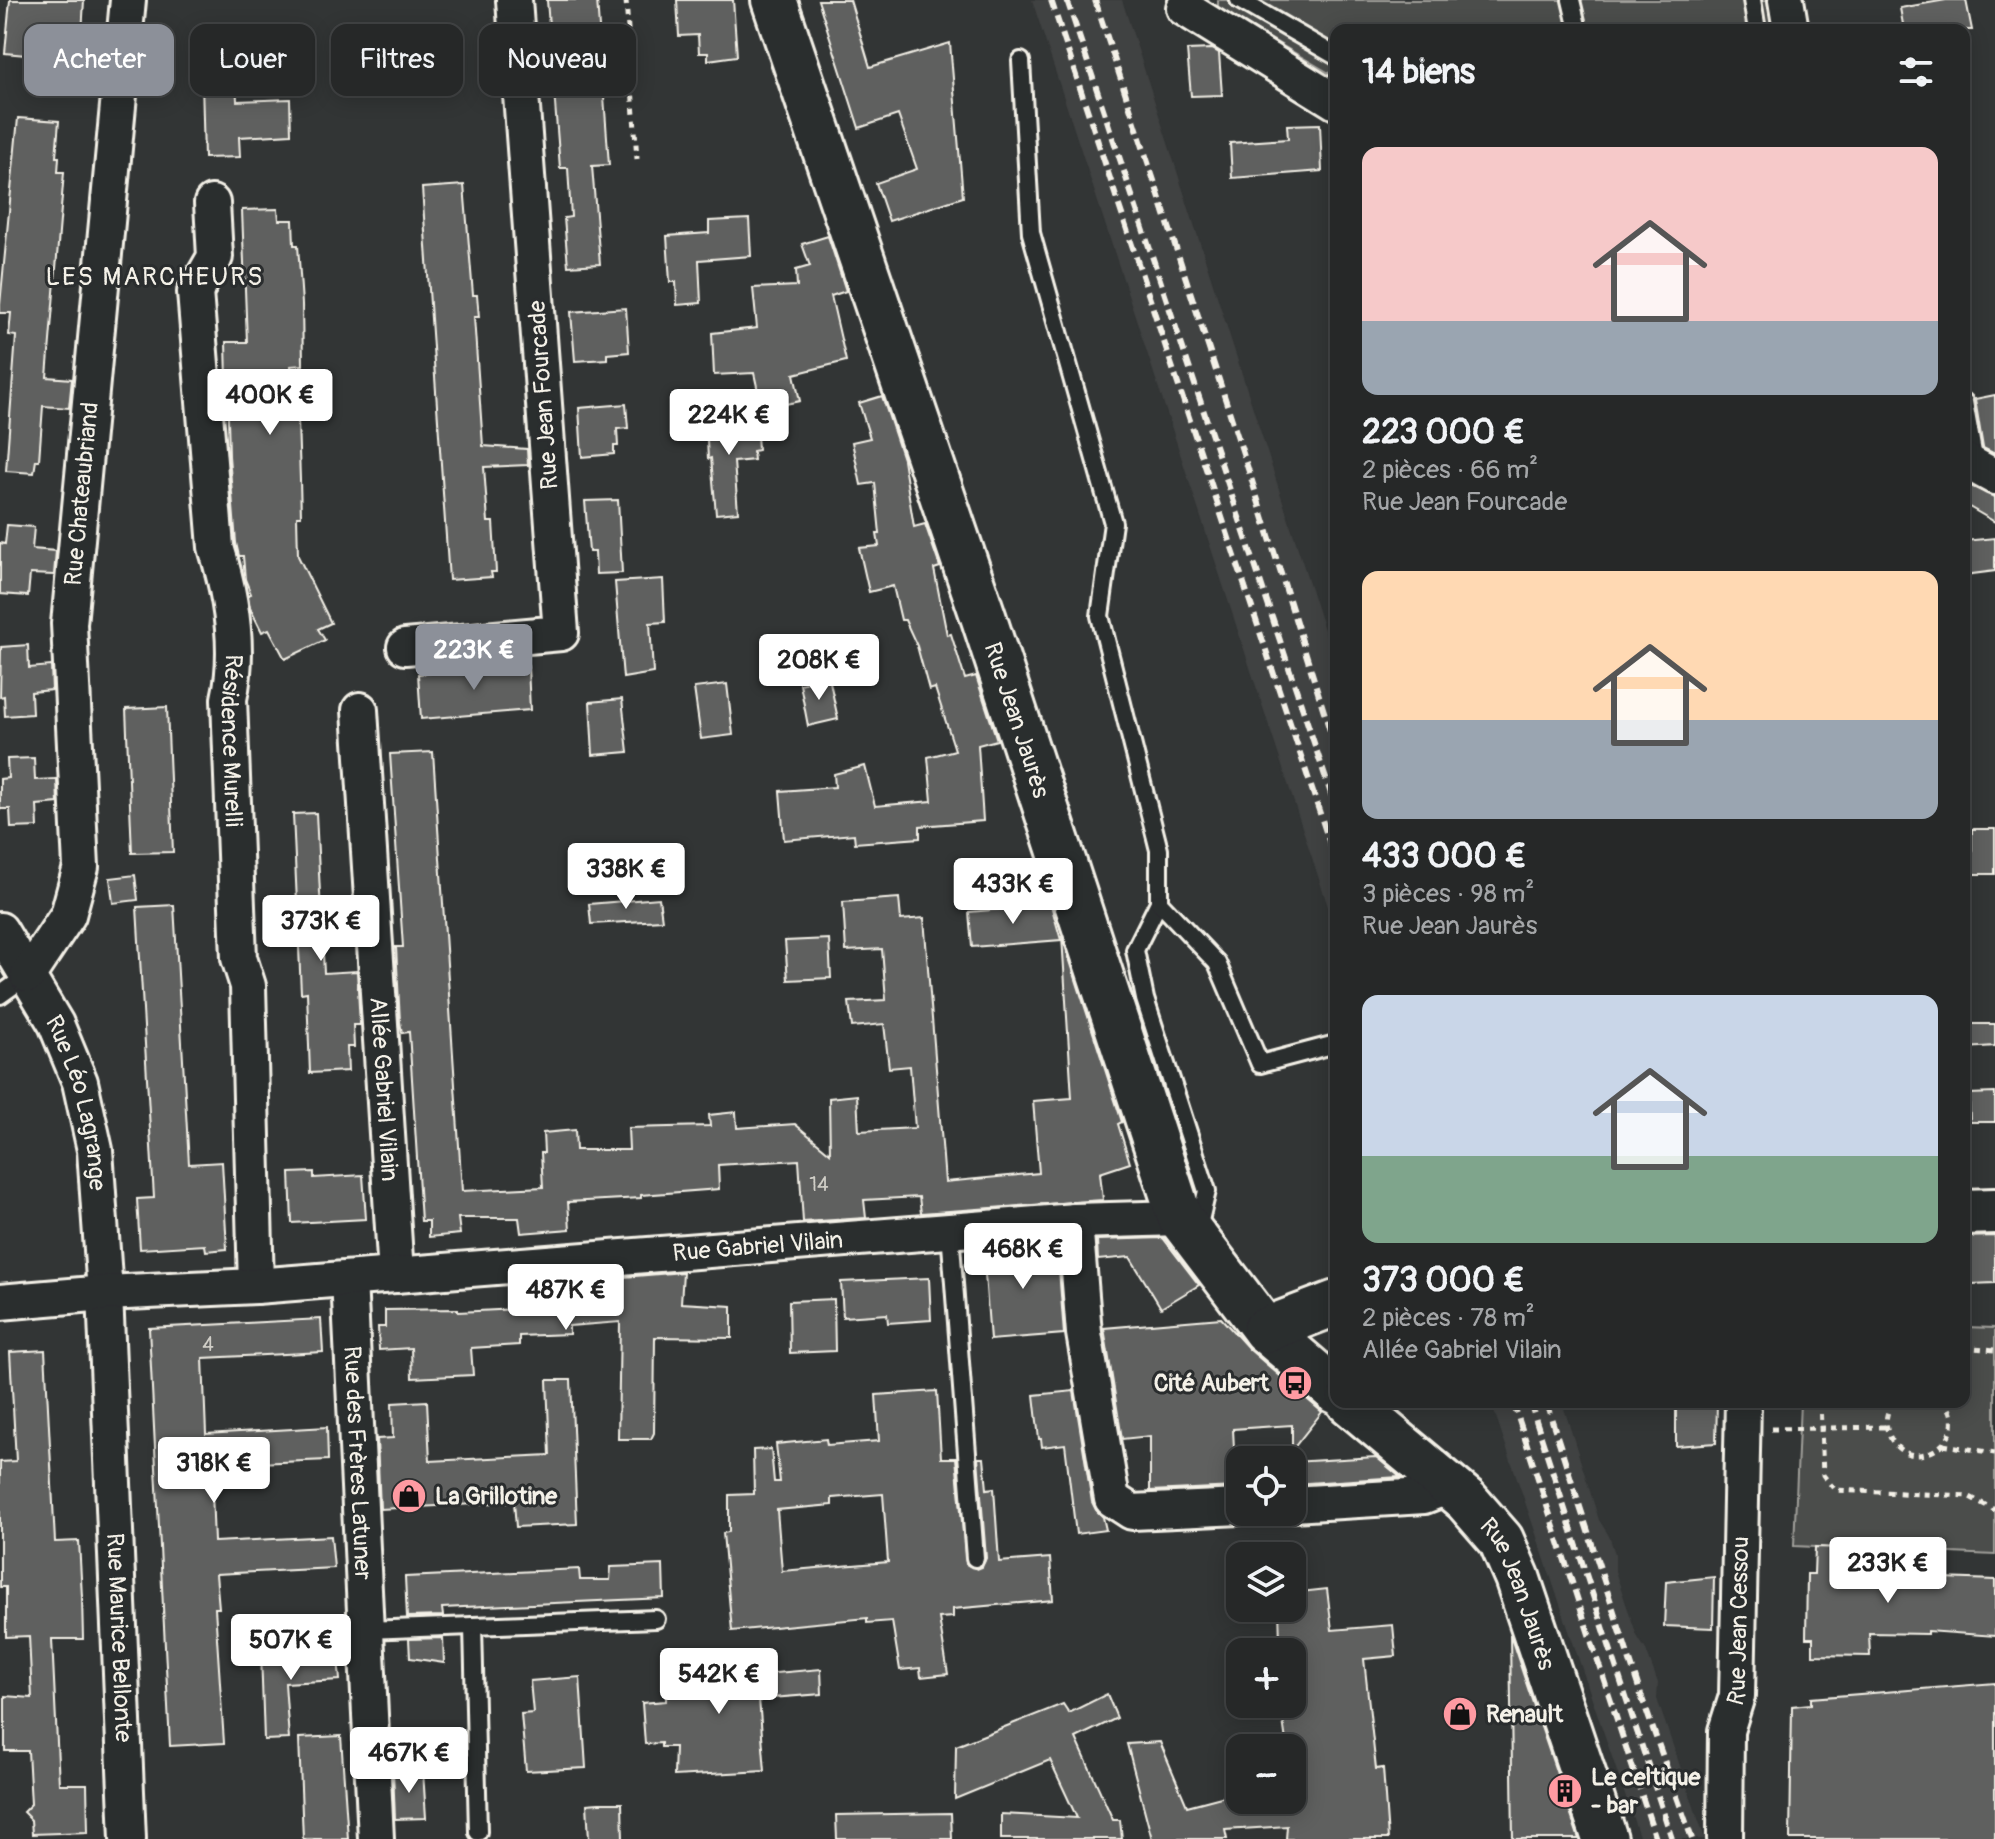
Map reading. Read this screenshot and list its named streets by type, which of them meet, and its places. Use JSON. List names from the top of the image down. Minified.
{"streets":{"main road":["Rue Jean Jaurès"],"street":["Rue Jean Fourcade","Rue Chateaubriand","Résidence Murelli","Allée Gabriel Vilain","Rue Léo Lagrange","Rue Gabriel Vilain","Rue des Frères Latuner","Rue Jean Cessou","Rue Maurice Bellonte"]},"crossings":[["Rue Chateaubriand","Rue Léo Lagrange"],["Rue Jean Jaurès","Rue Gabriel Vilain"],["Résidence Murelli","Rue Gabriel Vilain"],["Allée Gabriel Vilain","Rue Gabriel Vilain"],["Rue Léo Lagrange","Rue Gabriel Vilain"],["Rue Léo Lagrange","Rue Maurice Bellonte"],["Rue Gabriel Vilain","Rue des Frères Latuner"],["Rue Gabriel Vilain","Rue Maurice Bellonte"]],"districts":["LES MARCHEURS"],"places":{"bus stop":["Cité Aubert"],"shop":["La Grillotine","Renault"],"building":["Le celtique - bar"]},"house_numbers":["14","4"],"page":{"chip":["Acheter","Louer","Filtres","Nouveau"],"heading":"14 biens","list":[{"name":"223 000 €","note":"2 pièces · 66 m² · Rue Jean Fourcade"},{"name":"433 000 €","note":"3 pièces · 98 m² · Rue Jean Jaurès"},{"name":"373 000 €","note":"2 pièces · 78 m² · Allée Gabriel Vilain"}],"price":["400K €","224K €","223K €","208K €","338K €","433K €","373K €","468K €","487K €","318K €","233K €","507K €","542K €","467K €"],"map_buttons":["+","−"]}}
